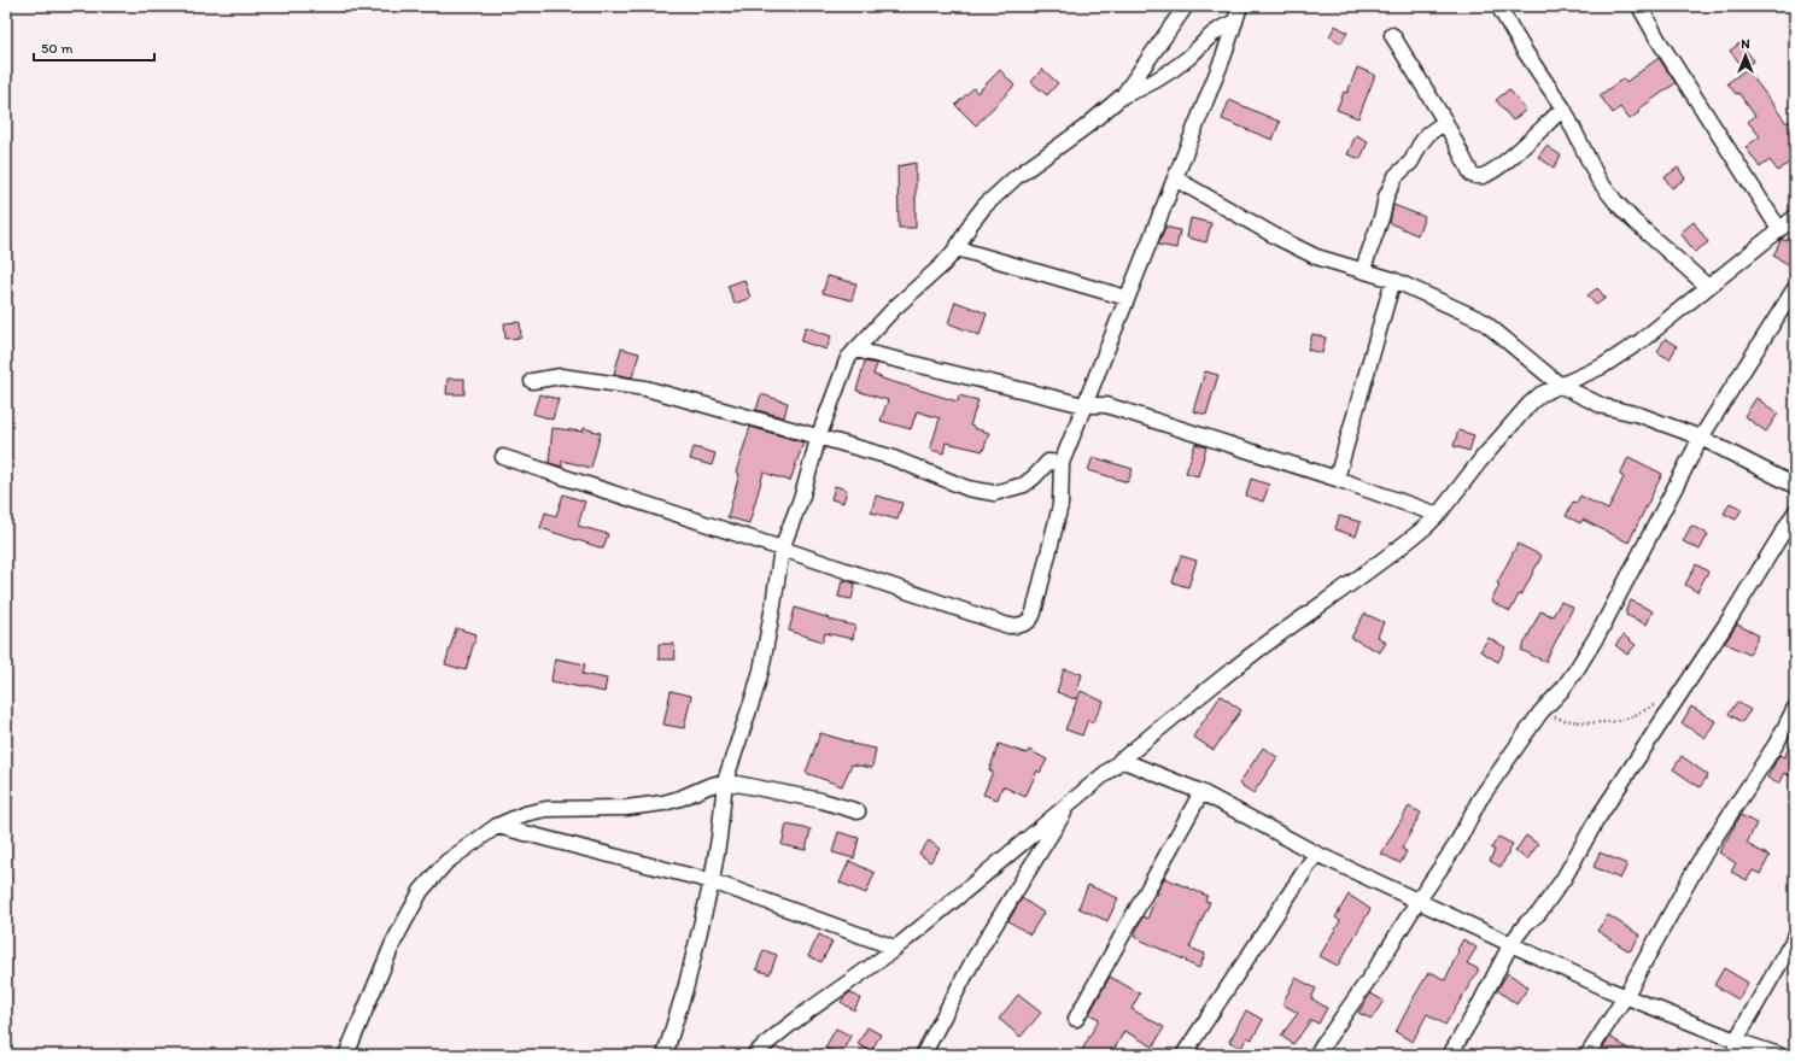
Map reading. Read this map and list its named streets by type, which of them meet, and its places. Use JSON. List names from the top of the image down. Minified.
{"scale_bar":"50 m","north":"top"}
